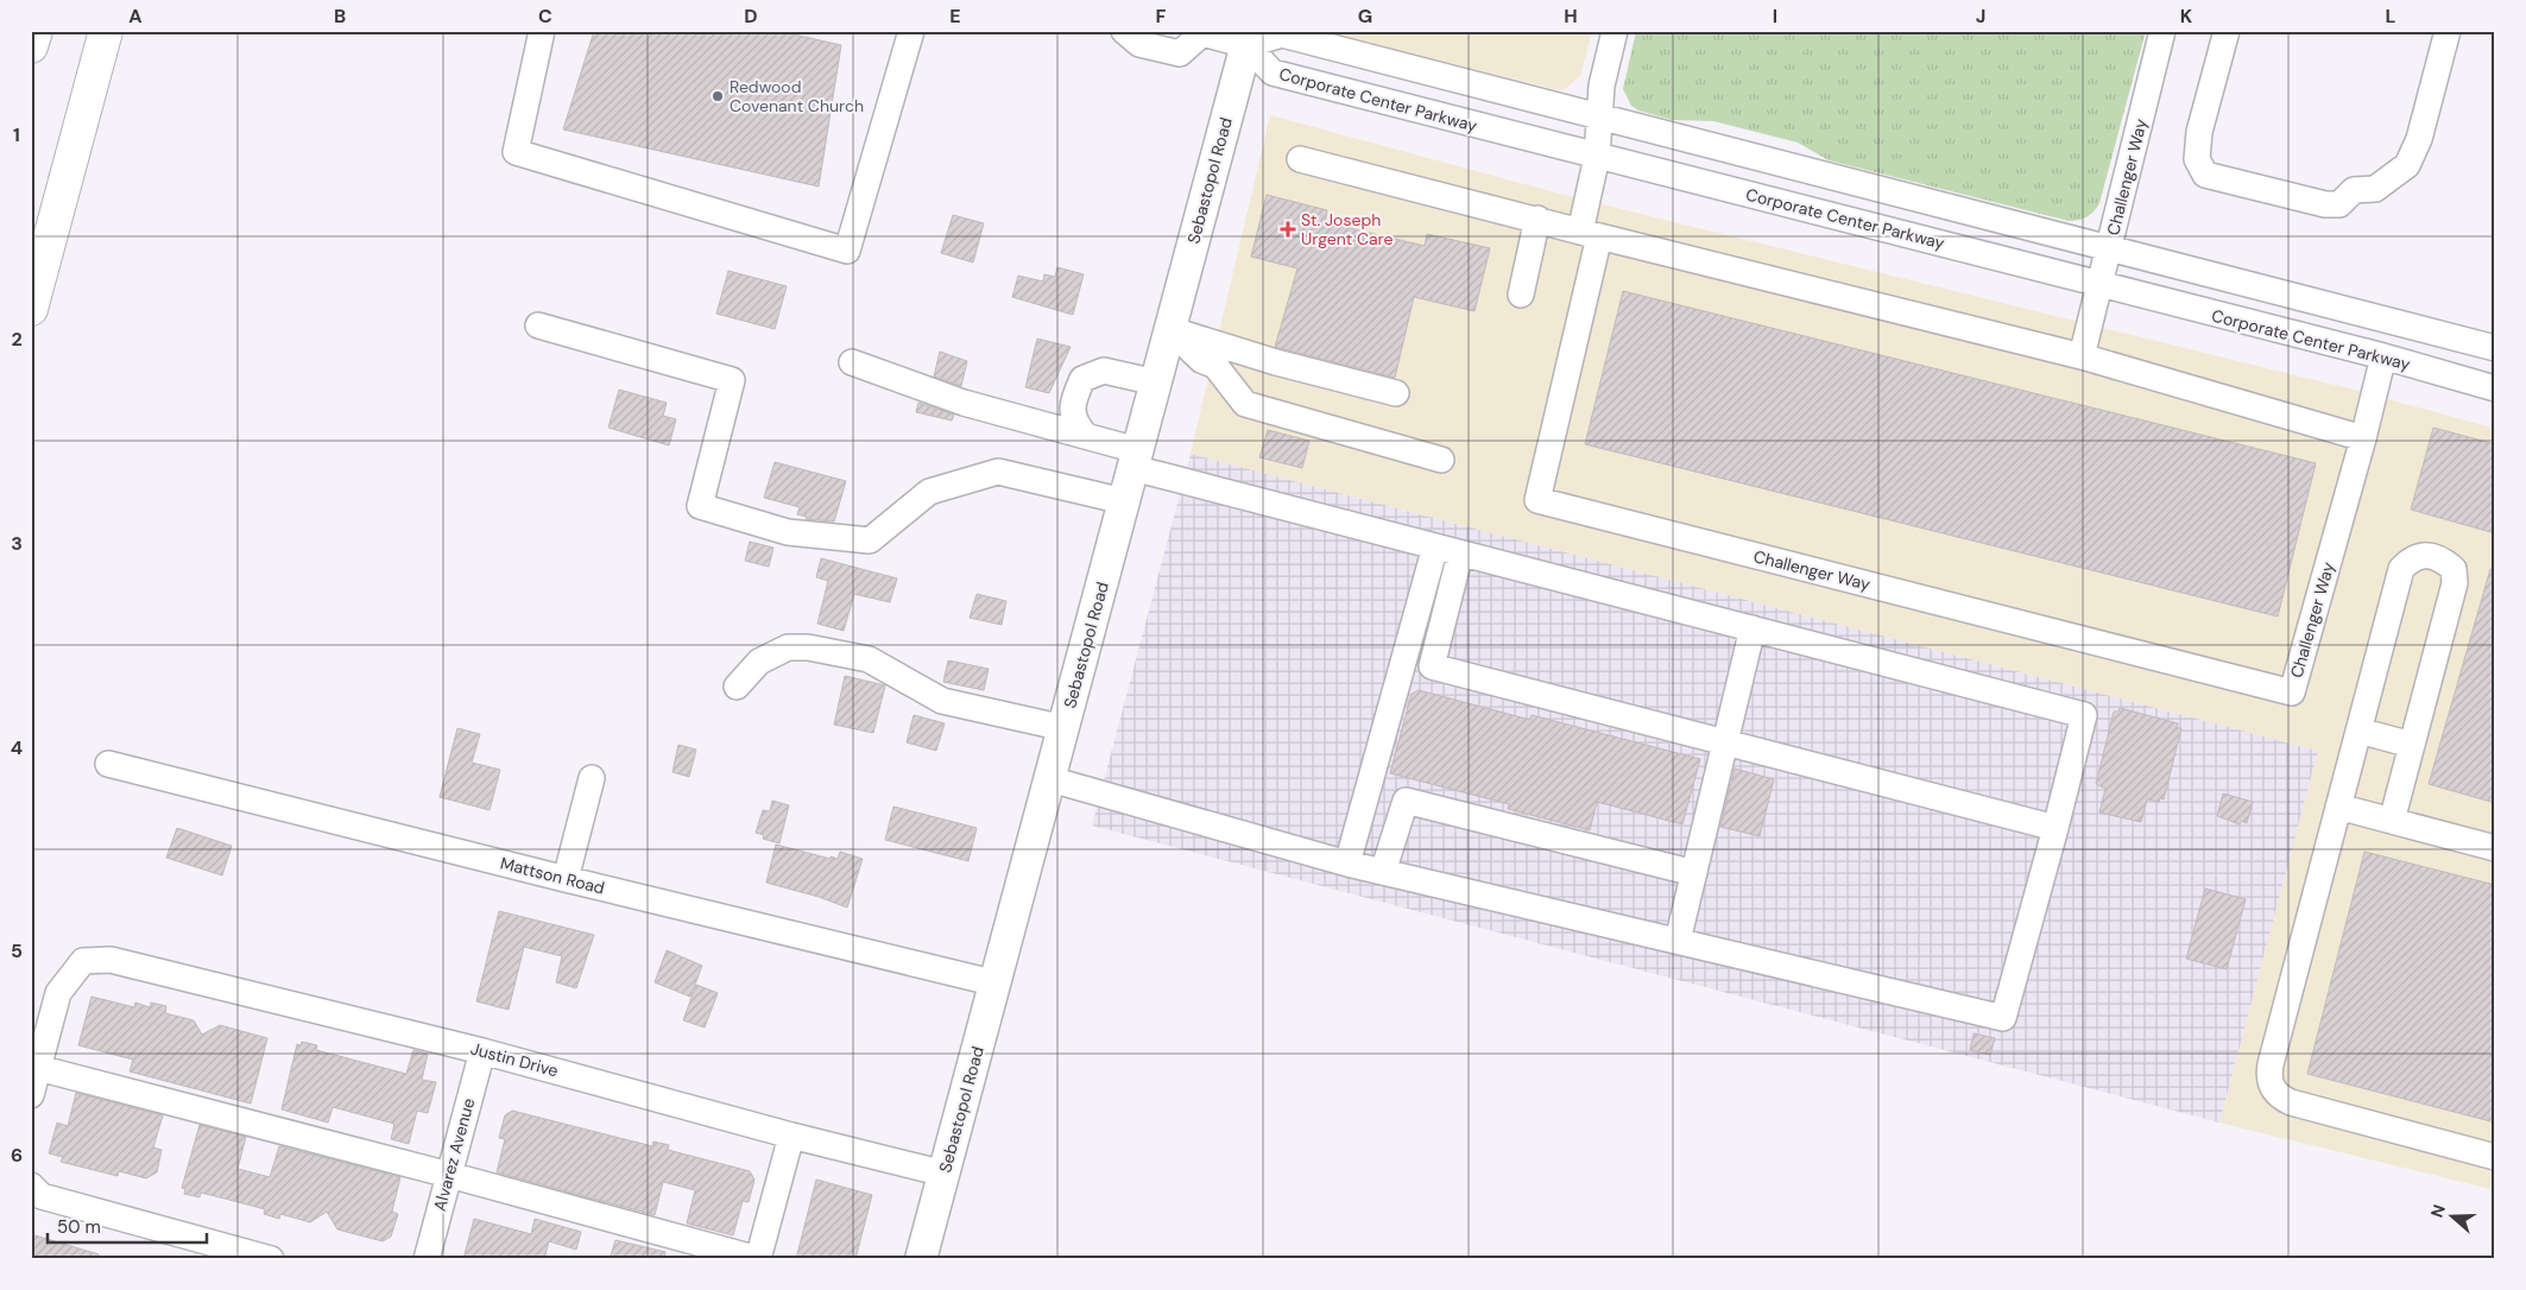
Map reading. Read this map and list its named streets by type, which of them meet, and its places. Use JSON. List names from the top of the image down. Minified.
{"streets":{"main road":["Sebastopol Road"],"street":["Corporate Center Parkway","Challenger Way","Mattson Road","Justin Drive","Alvarez Avenue"]},"crossings":[["Corporate Center Parkway","Challenger Way"],["Corporate Center Parkway","Sebastopol Road"],["Sebastopol Road","Mattson Road"],["Sebastopol Road","Justin Drive"],["Justin Drive","Alvarez Avenue"]],"places":{"other":["Redwood Covenant Church"],"health":["St. Joseph Urgent Care"]},"scale_bar":"50 m","north":"left","grid":{"columns":["A","B","C","D","E","F","G","H","I","J","K","L"],"rows":["1","2","3","4","5","6"]}}
